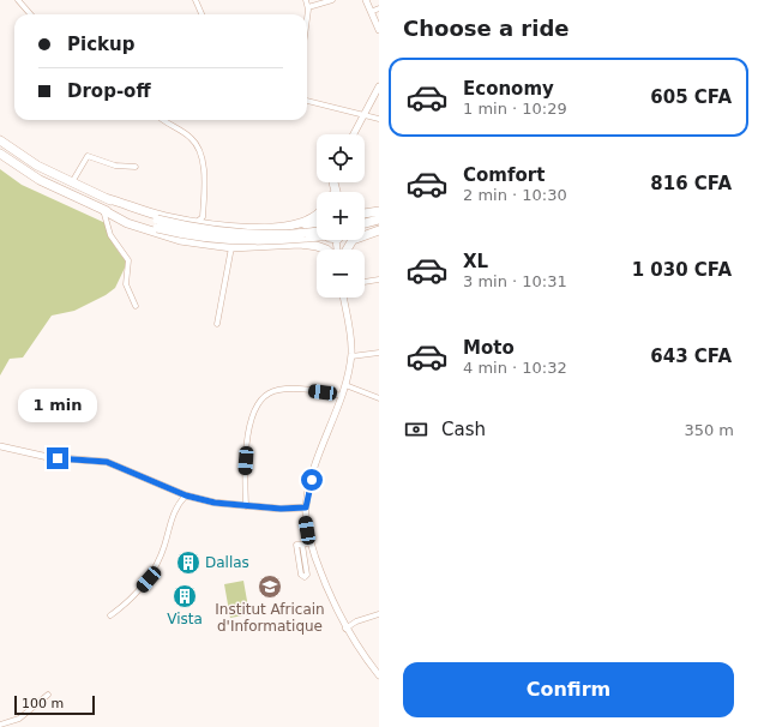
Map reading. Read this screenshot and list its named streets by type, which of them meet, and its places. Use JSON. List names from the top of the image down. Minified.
{"places":{"building":["Dallas","Vista"],"school or university":["Institut Africain d'Informatique"]},"scale_bar":"100 m","page":{"heading":"Choose a ride","banner":["Pickup","Drop-off"],"list":[{"name":"Economy","note":"1 min · 10:29","value":"605 CFA"},{"name":"Comfort","note":"2 min · 10:30","value":"816 CFA"},{"name":"XL","note":"3 min · 10:31","value":"1 030 CFA"},{"name":"Moto","note":"4 min · 10:32","value":"643 CFA"}],"map_buttons":["+","−"],"bubble":"1 min","pay":["Cash","350 m"],"buttons":"Confirm","scale":"100 m"}}
